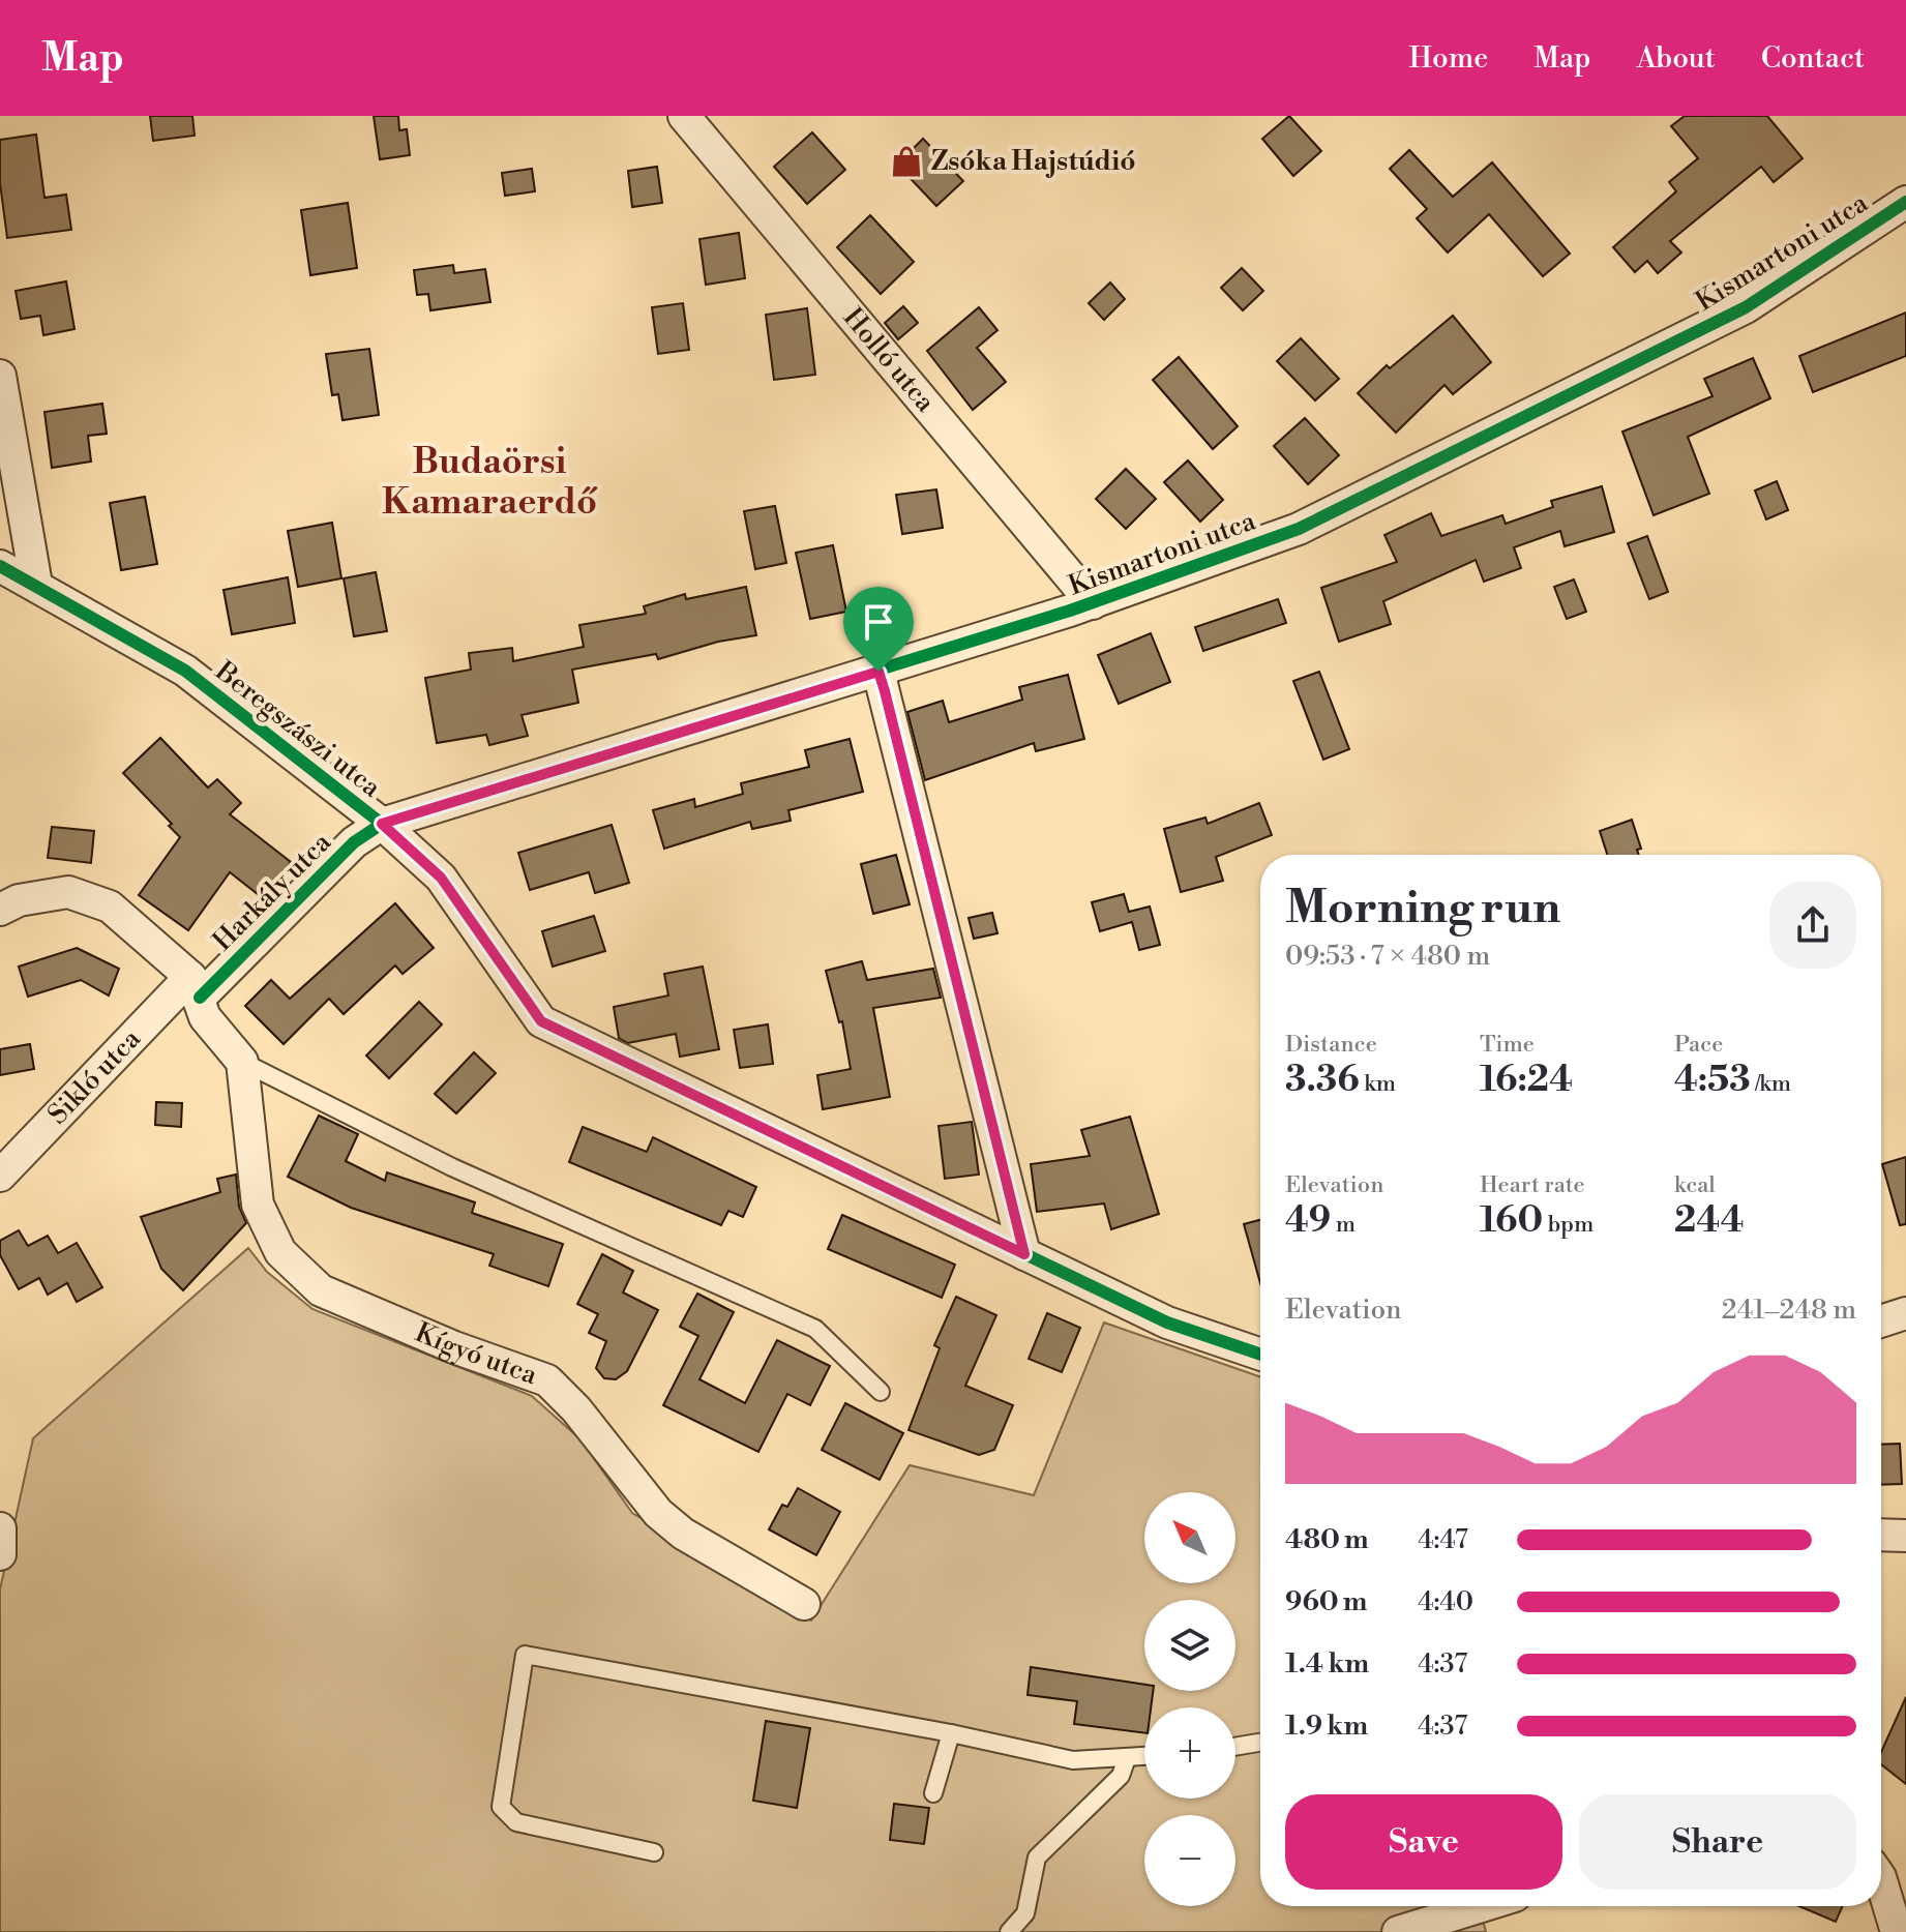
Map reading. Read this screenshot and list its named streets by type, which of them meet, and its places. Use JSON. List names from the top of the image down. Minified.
{"streets":{"street":["Kismartoni utca","Holló utca","Beregszászi utca","Harkály utca","Sikló utca","Kígyó utca"]},"crossings":[["Kismartoni utca","Holló utca"],["Kismartoni utca","Beregszászi utca"],["Kismartoni utca","Harkály utca"],["Beregszászi utca","Harkály utca"],["Harkály utca","Sikló utca"]],"districts":["Budaörsi Kamaraerdő"],"places":{"shop":["Zsóka Hajstúdió"]},"north":"top left","page":{"header":"Map","nav":["Home","Map","About","Contact"],"heading":["Morning run","09:53 · 7 × 480 m"],"stats":[["Distance","3.36 km"],["Time","16:24"],["Pace","4:53 /km"],["Elevation","49 m"],["Heart rate","160 bpm"],["kcal","244"]],"chart":["Elevation","241–248 m"],"map_buttons":["+","−"],"list":[{"name":"480 m","note":"4:47"},{"name":"960 m","note":"4:40"},{"name":"1.4 km","note":"4:37"},{"name":"1.9 km","note":"4:37"}],"buttons":["Save","Share"]}}
